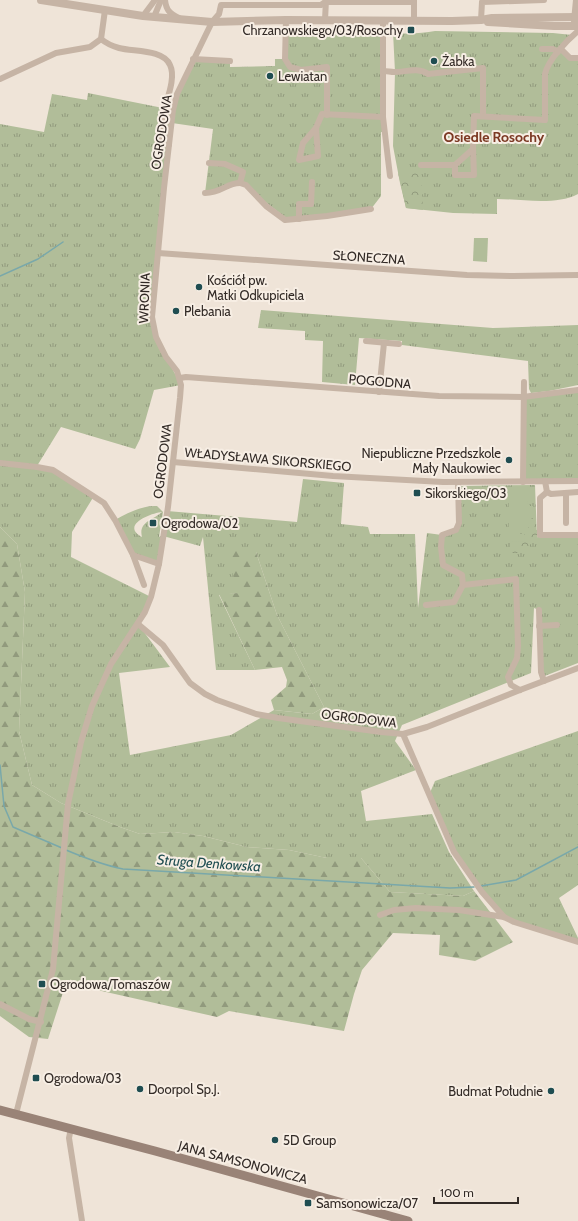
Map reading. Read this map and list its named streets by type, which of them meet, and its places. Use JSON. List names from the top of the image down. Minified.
{"streets":{"main road":["JANA SAMSONOWICZA"],"street":["OGRODOWA","SŁONECZNA","WRONIA","POGODNA","WŁADYSŁAWA SIKORSKIEGO"]},"crossings":[["OGRODOWA","SŁONECZNA"],["OGRODOWA","WRONIA"],["OGRODOWA","WŁADYSŁAWA SIKORSKIEGO"],["OGRODOWA","JANA SAMSONOWICZA"],["SŁONECZNA","WRONIA"],["WRONIA","POGODNA"]],"districts":["Osiedle Rosochy"],"water":["Struga Denkowska"],"places":{"transit":["Chrzanowskiego/03/Rosochy","Sikorskiego/03","Ogrodowa/02","Ogrodowa/Tomaszów","Ogrodowa/03","Samsonowicza/07"],"other":["Żabka","Lewiatan","Kościół pw. Matki Odkupiciela","Plebania","Niepubliczne Przedszkole Mały Naukowiec","Doorpol Sp.J.","Budmat Południe","5D Group"]},"scale_bar":"100 m"}
